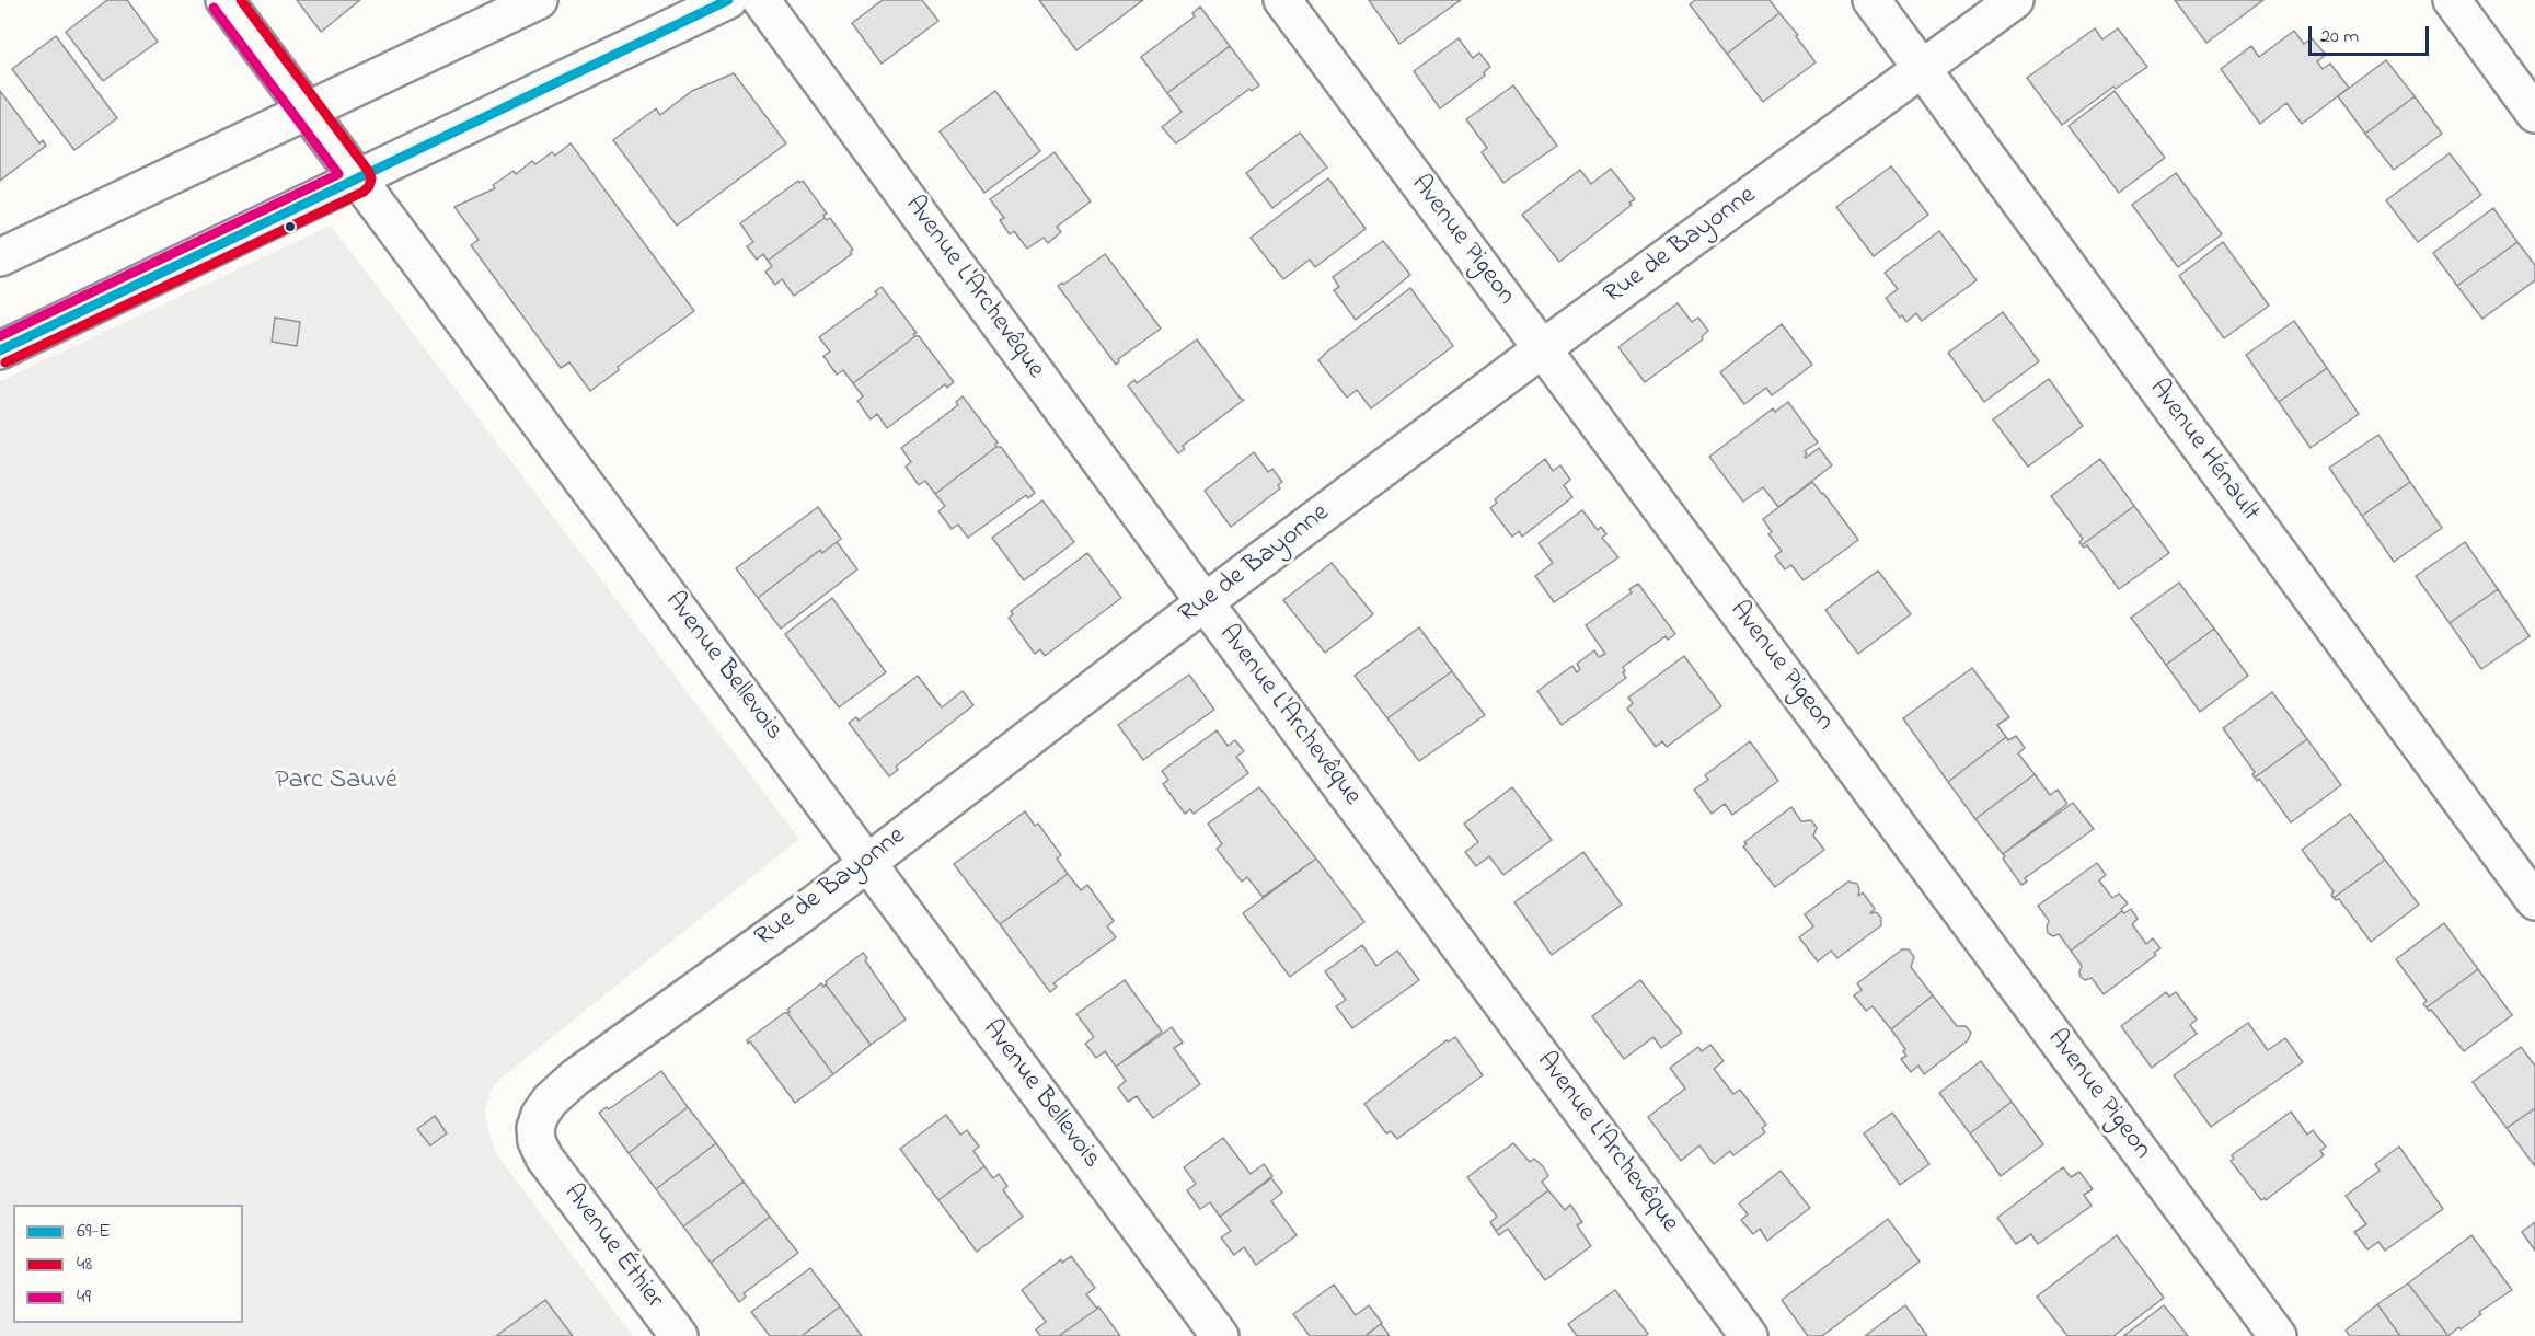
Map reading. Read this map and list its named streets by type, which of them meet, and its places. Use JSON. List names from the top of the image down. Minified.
{"streets":{"street":["Avenue Pigeon","Rue de Bayonne","Avenue L'Archevêque","Avenue Hénault","Avenue Bellevois","Avenue Éthier"]},"crossings":[["Avenue Pigeon","Rue de Bayonne"],["Rue de Bayonne","Avenue L'Archevêque"],["Rue de Bayonne","Avenue Hénault"],["Rue de Bayonne","Avenue Bellevois"],["Rue de Bayonne","Avenue Éthier"]],"parks":["Parc Sauvé"],"lines":["transit line 69-E","transit line 48","transit line 49"],"legend":["69-E","48","49"],"scale_bar":"20 m"}
